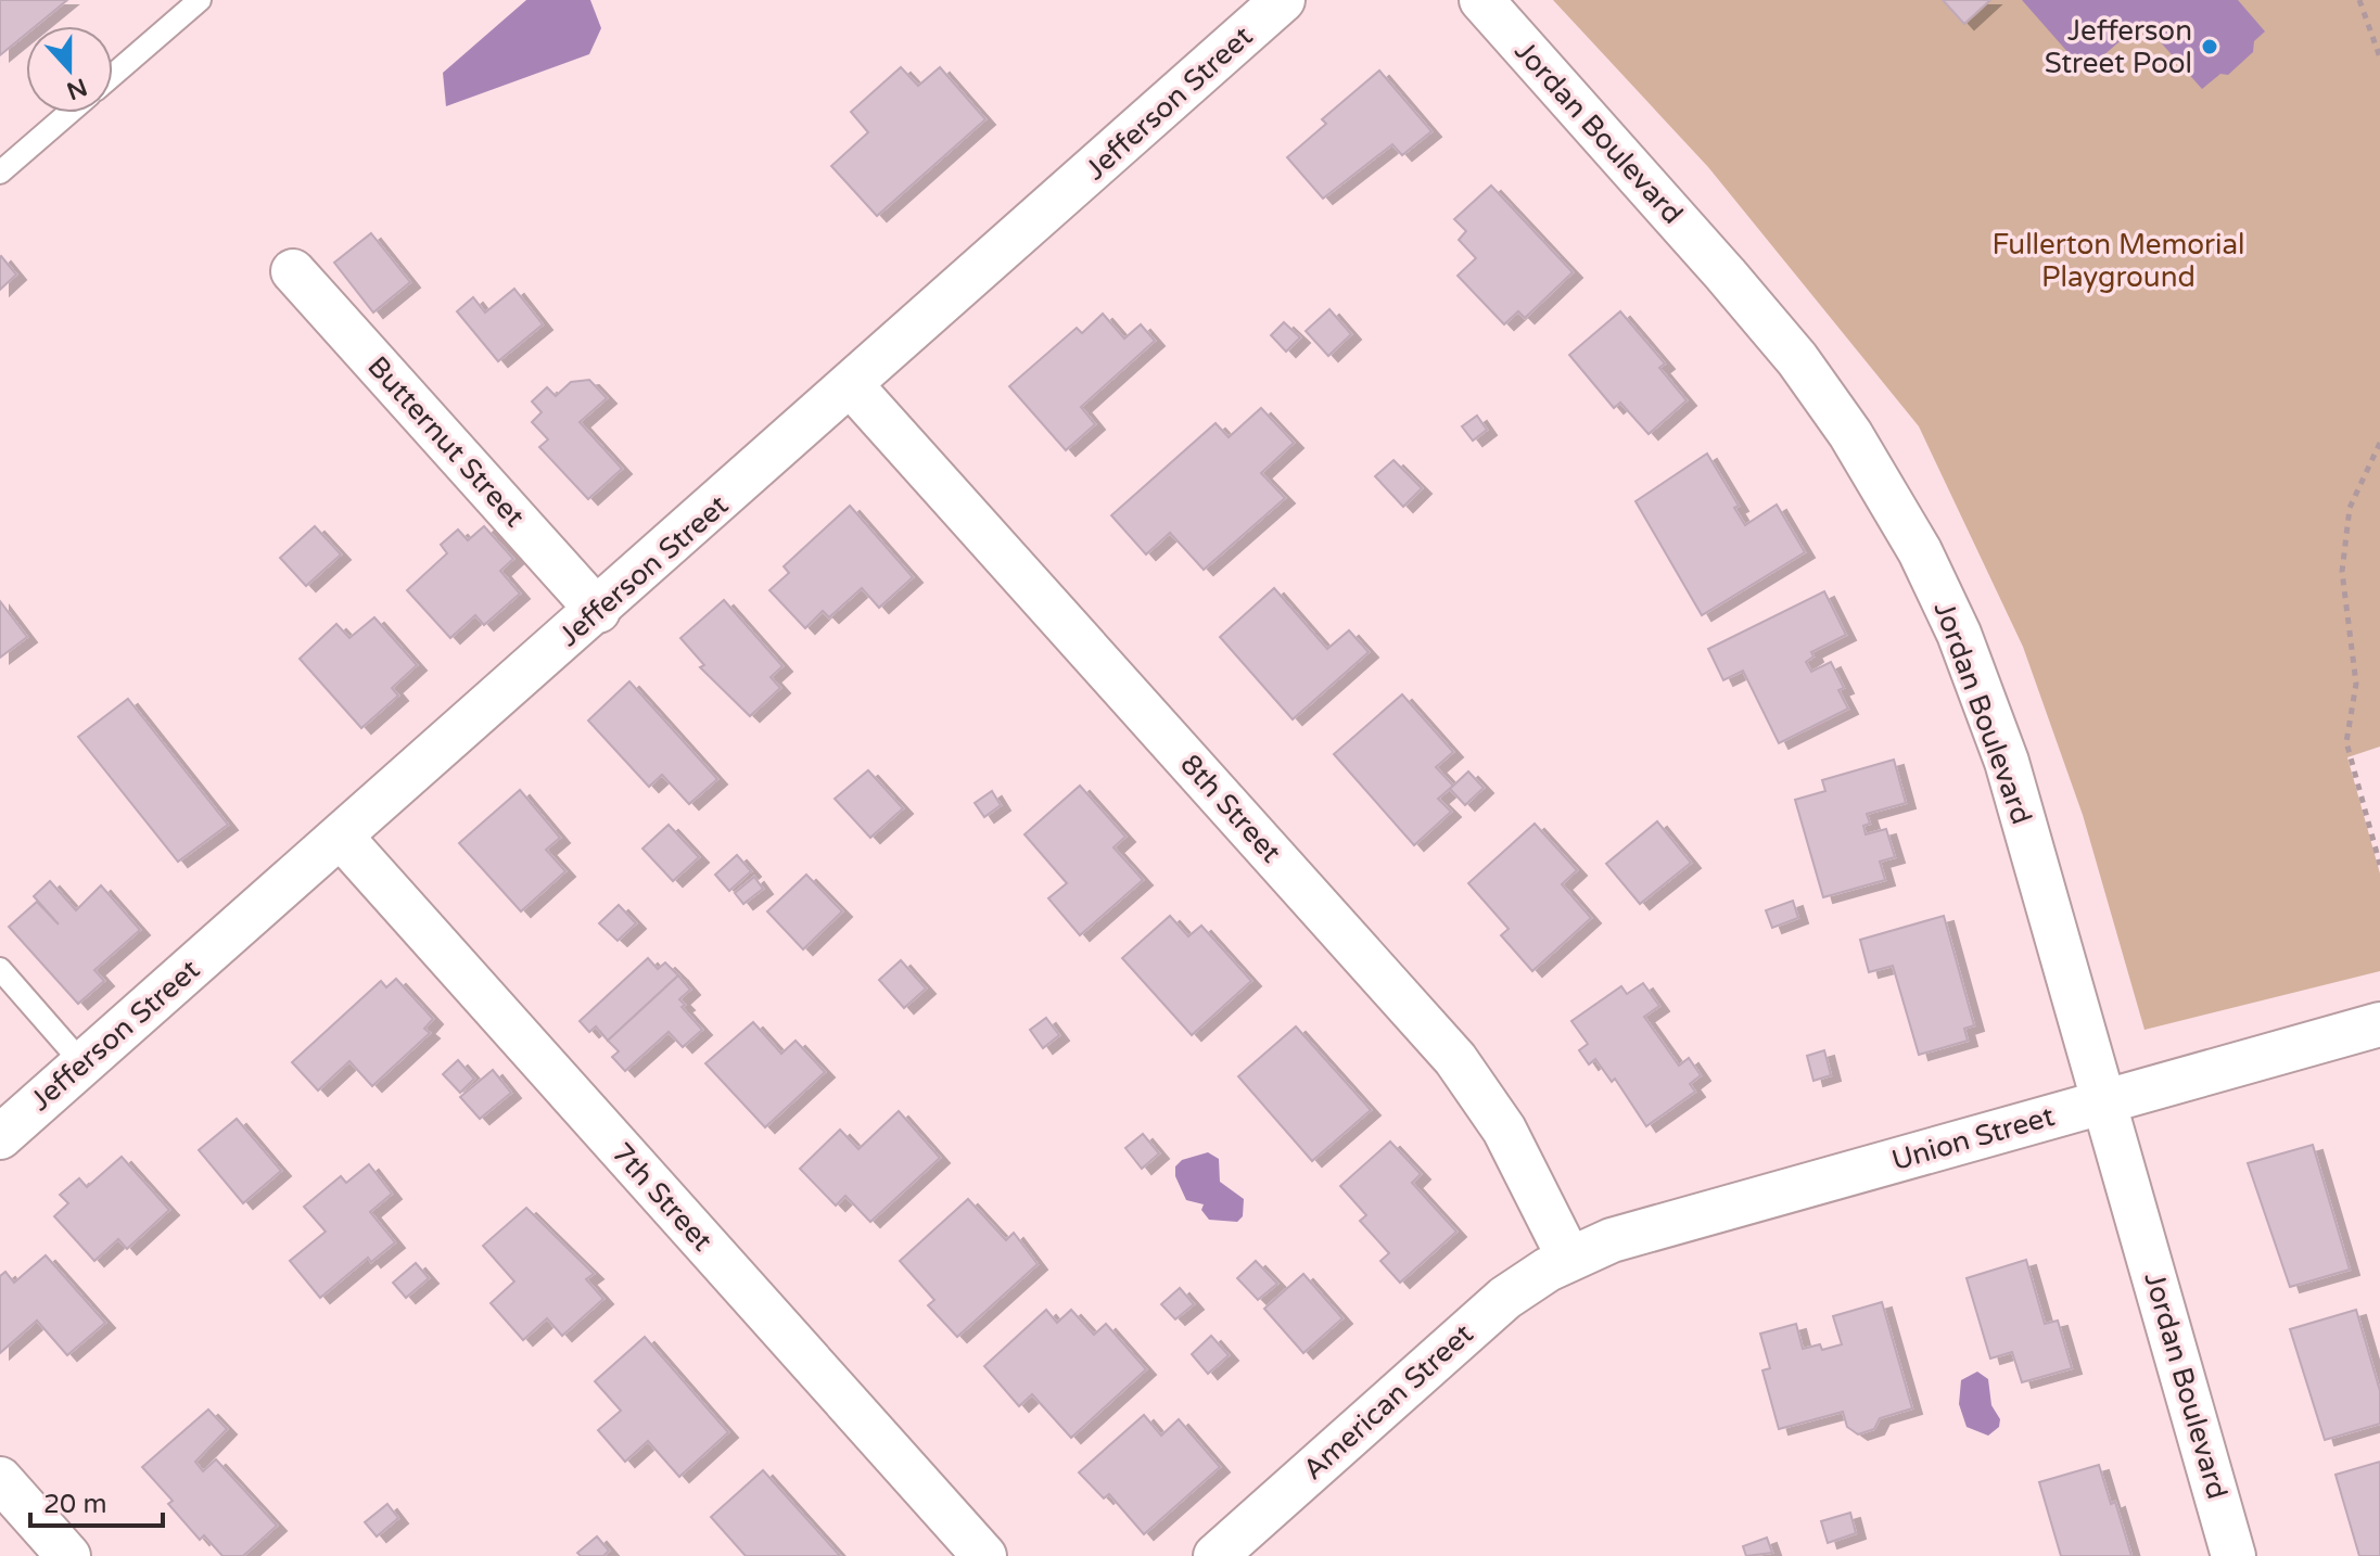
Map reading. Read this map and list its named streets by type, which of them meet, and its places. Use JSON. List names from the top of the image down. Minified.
{"streets":{"street":["Jefferson Street","Jordan Boulevard","Butternut Street","8th Street","Union Street","7th Street","American Street"]},"crossings":[["Jefferson Street","Butternut Street"],["Jefferson Street","8th Street"],["Jefferson Street","7th Street"],["Jordan Boulevard","Union Street"],["8th Street","Union Street"],["8th Street","American Street"],["Union Street","American Street"]],"parks":["Fullerton Memorial Playground"],"places":["Jefferson Street Pool"],"scale_bar":"20 m","north":"bottom"}
